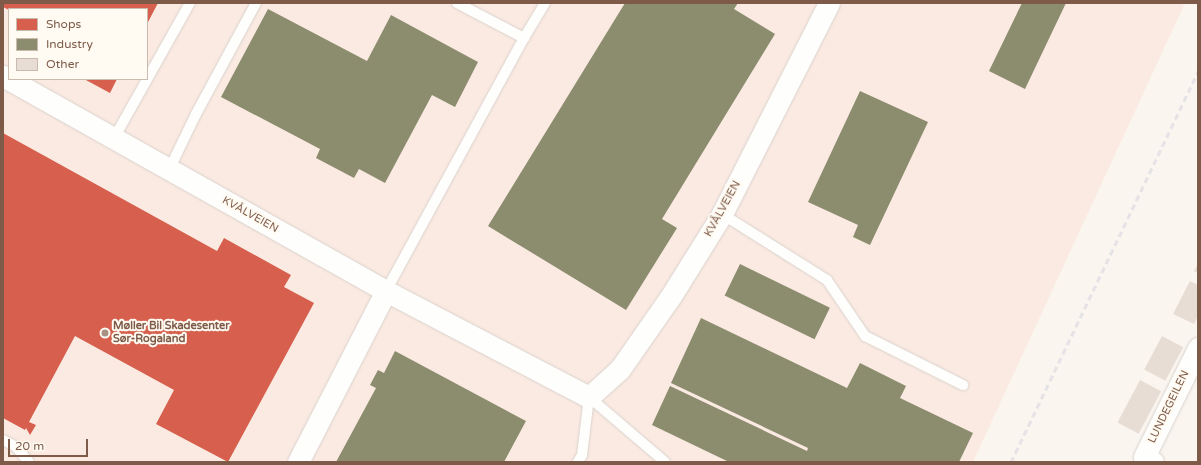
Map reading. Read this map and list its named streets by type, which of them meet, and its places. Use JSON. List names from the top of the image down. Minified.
{"streets":{"street":["KVÅLVEIEN","LUNDEGEILEN"]},"places":["Møller Bil Skadesenter Sør-Rogaland"],"legend":["Shops","Industry","Other"],"scale_bar":"20 m"}
